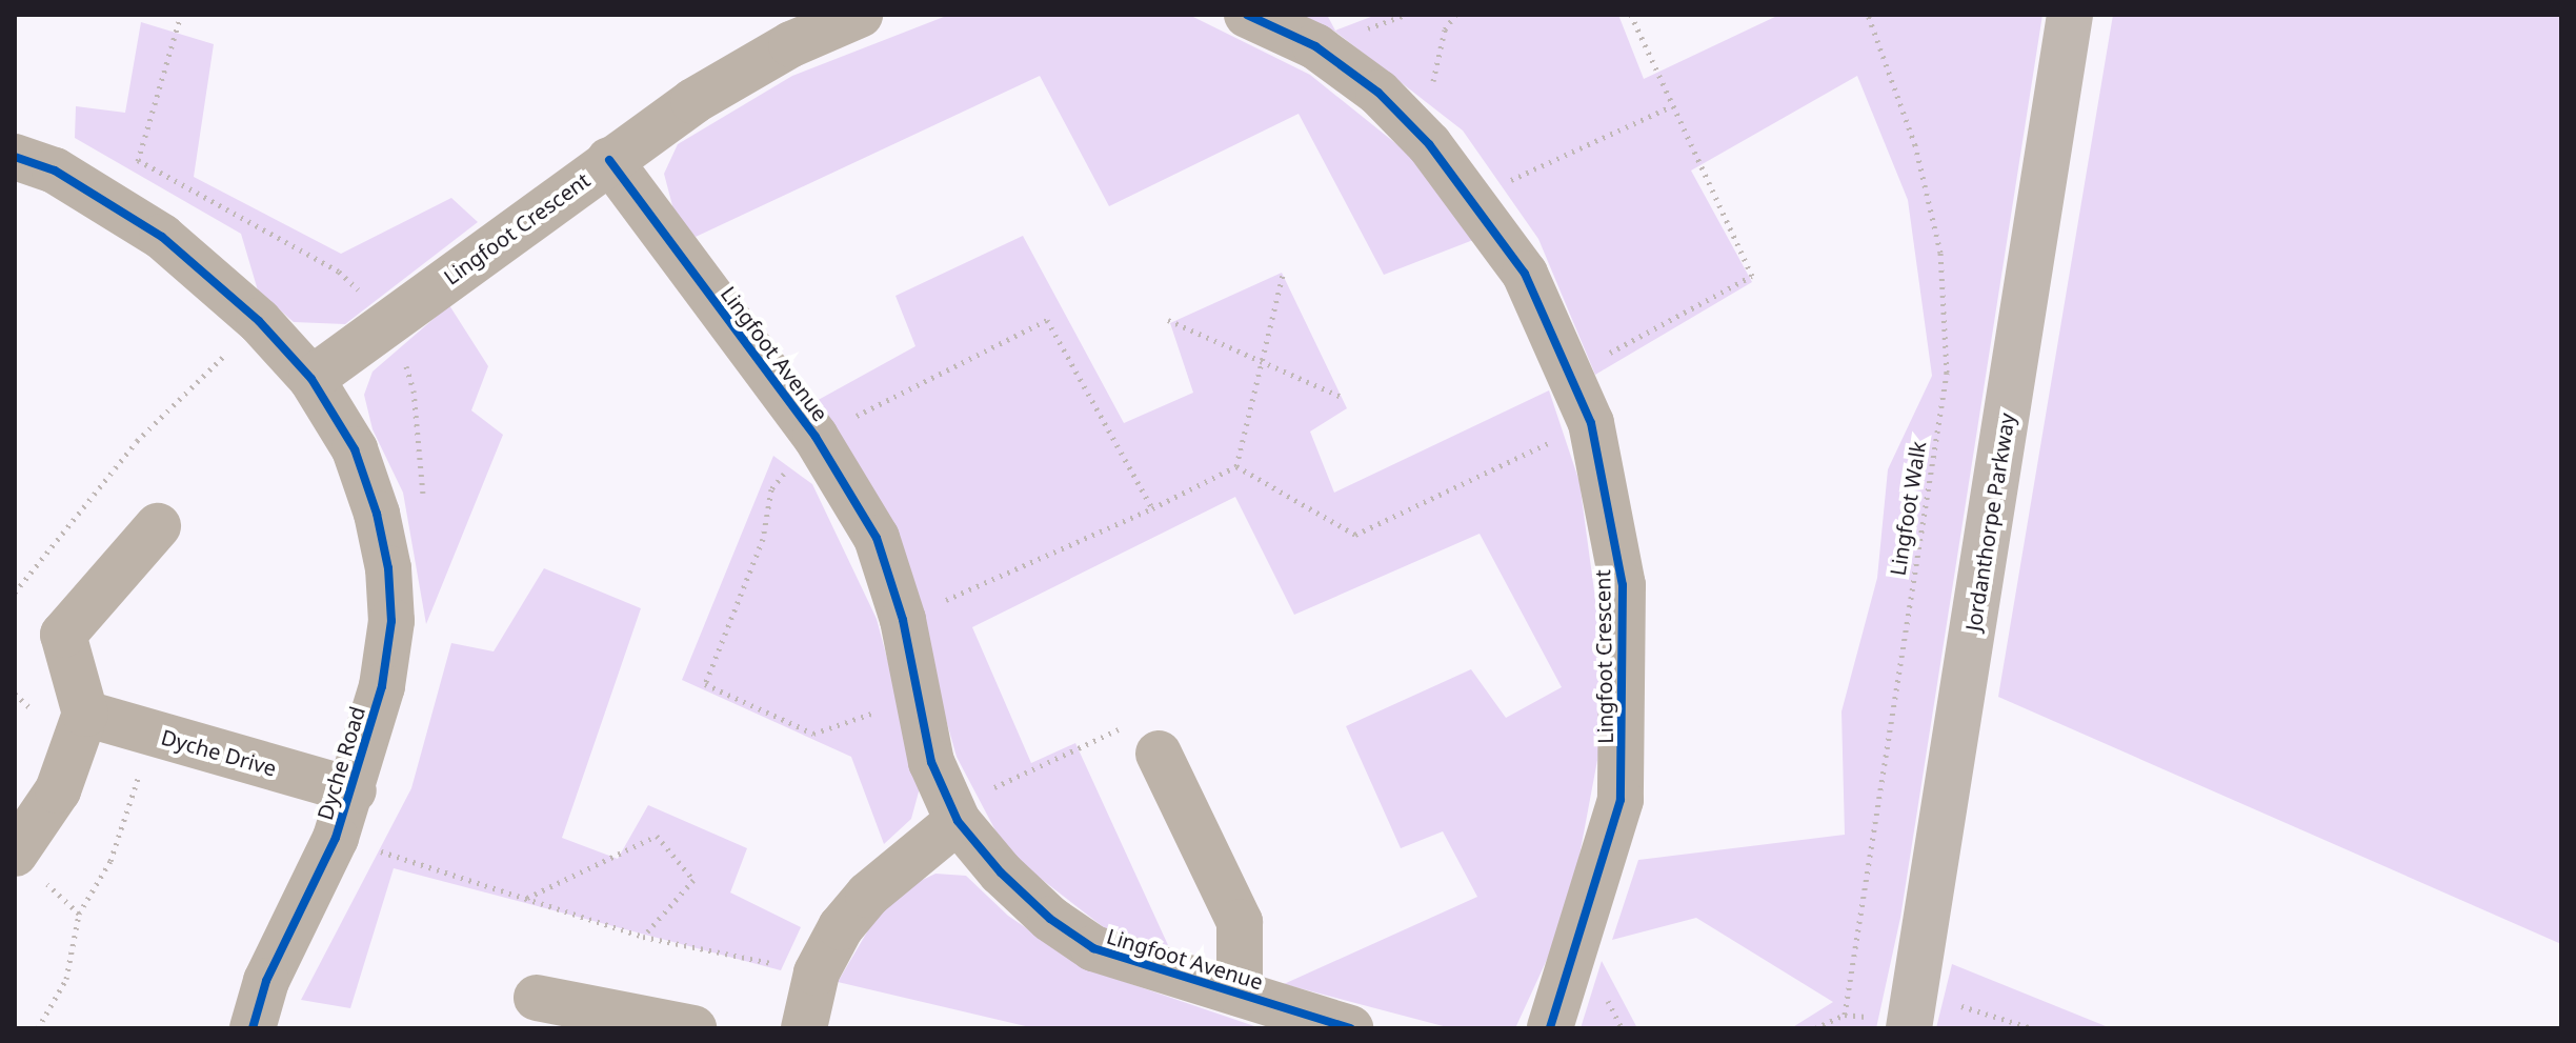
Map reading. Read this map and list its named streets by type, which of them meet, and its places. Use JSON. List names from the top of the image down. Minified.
{"streets":{"main road":["Jordanthorpe Parkway"],"street":["Lingfoot Crescent","Lingfoot Avenue","Dyche Drive","Dyche Road"],"path":["Lingfoot Walk"]},"crossings":[["Lingfoot Crescent","Lingfoot Avenue"],["Lingfoot Crescent","Dyche Road"],["Dyche Drive","Dyche Road"]]}
